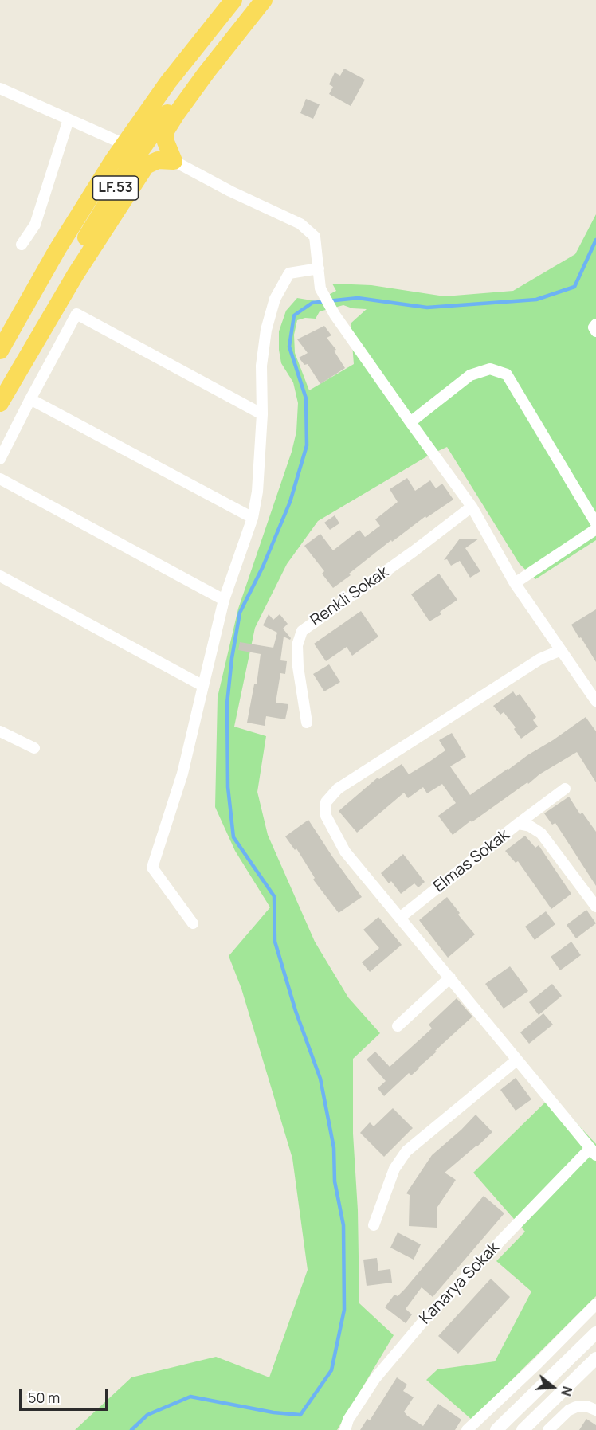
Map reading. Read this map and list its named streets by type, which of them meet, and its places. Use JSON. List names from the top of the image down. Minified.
{"streets":{"highway":["LF.53"],"street":["Renkli Sokak","Elmas Sokak","Kanarya Sokak"]},"scale_bar":"50 m","north":"right"}
